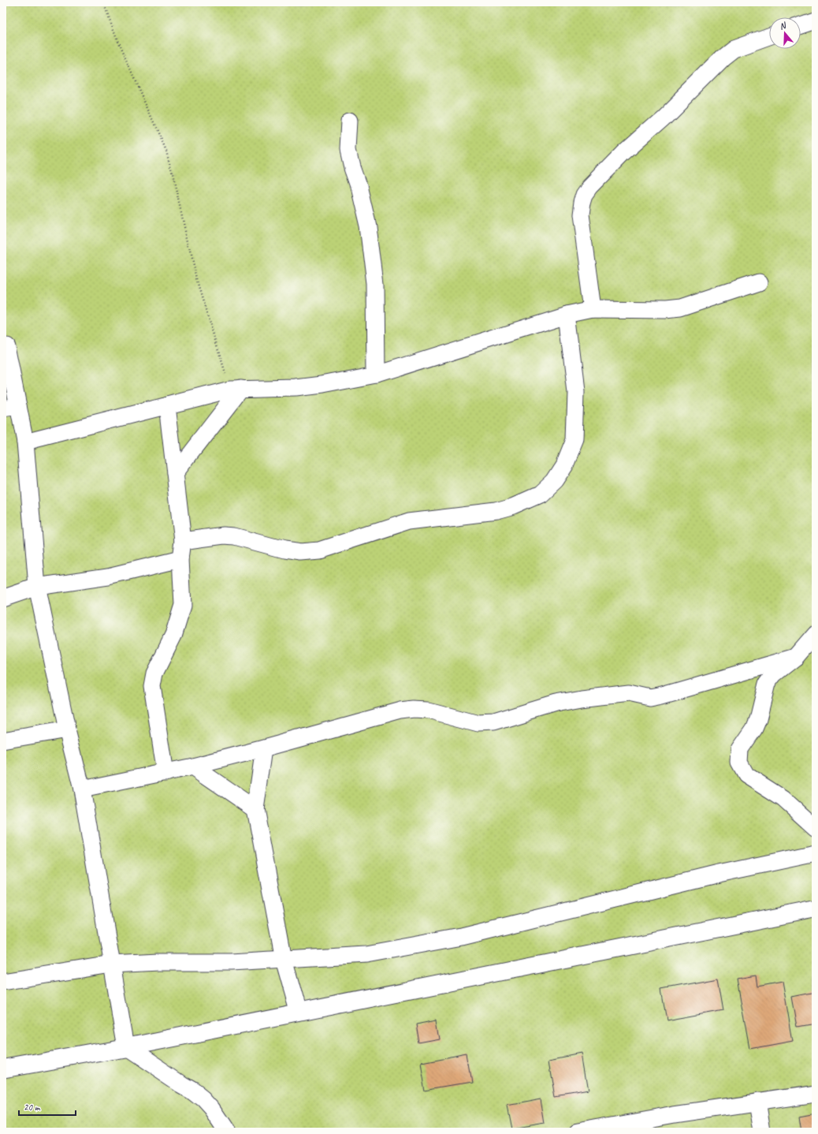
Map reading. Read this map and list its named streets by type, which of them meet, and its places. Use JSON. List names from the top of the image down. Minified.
{"scale_bar":"20 m","north":"top"}
